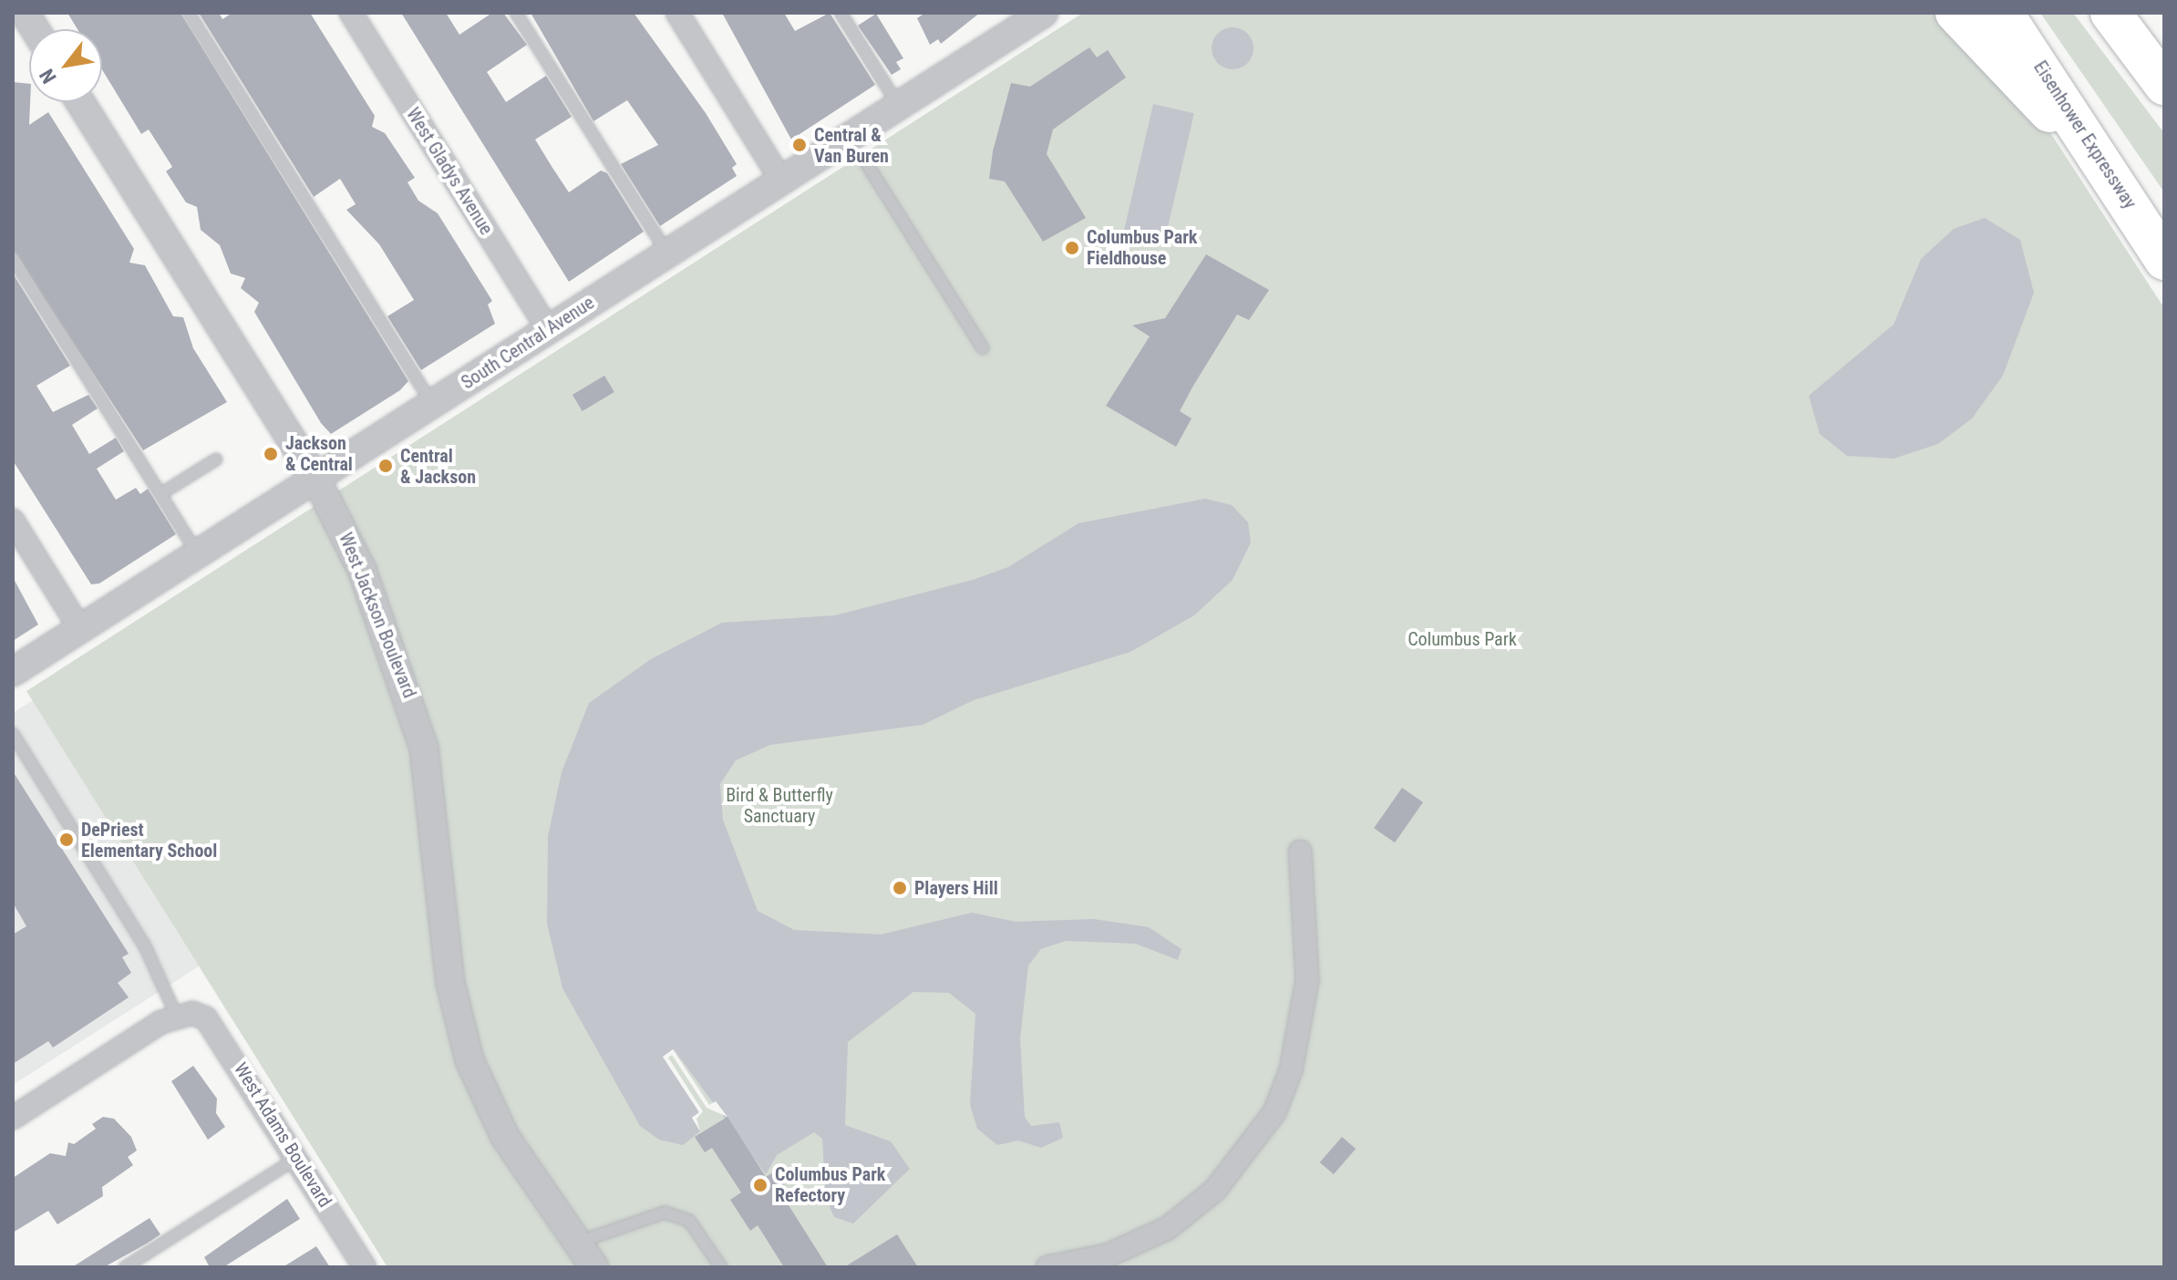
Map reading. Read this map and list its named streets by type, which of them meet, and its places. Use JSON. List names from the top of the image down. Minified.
{"streets":{"highway":["Eisenhower Expressway"],"street":["West Gladys Avenue","South Central Avenue","West Jackson Boulevard","West Adams Boulevard"]},"crossings":[["West Gladys Avenue","South Central Avenue"],["South Central Avenue","West Jackson Boulevard"]],"parks":["Columbus Park","Bird & Butterfly Sanctuary"],"places":["Central & Van Buren","Columbus Park Fieldhouse","Jackson & Central","Central & Jackson","DePriest Elementary School","Players Hill","Columbus Park Refectory"],"north":"bottom left"}
